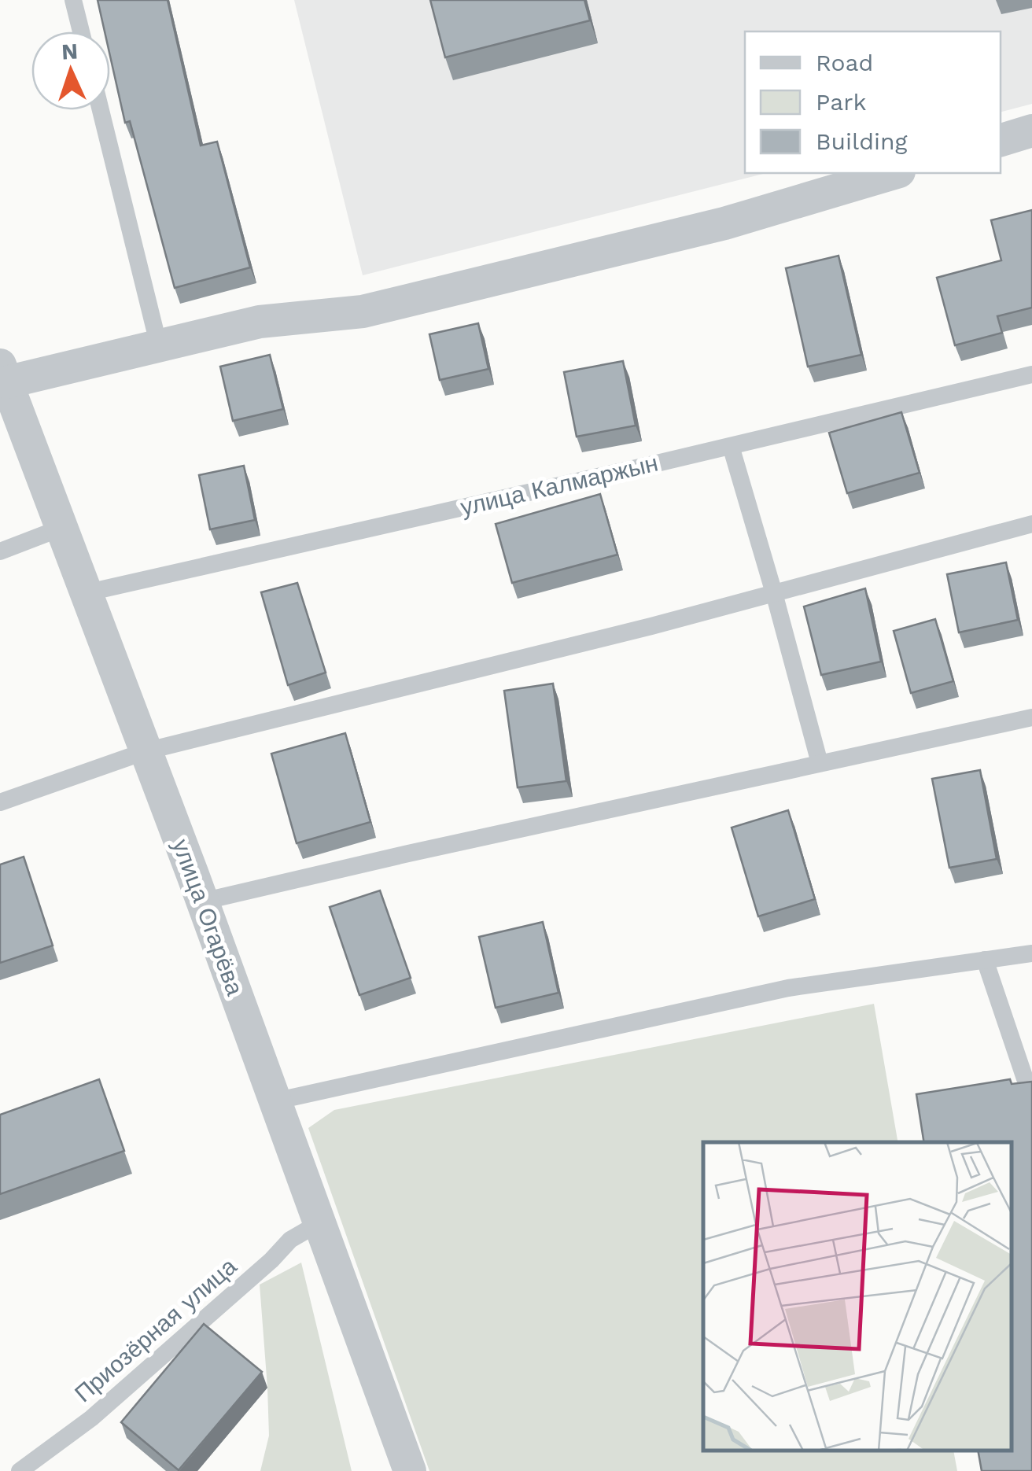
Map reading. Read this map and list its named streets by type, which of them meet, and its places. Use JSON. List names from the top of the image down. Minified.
{"streets":{"street":["улица Огарёва"],"lane":["улица Калмаржын","Приозёрная улица"]},"crossings":[["улица Калмаржын","улица Огарёва"],["улица Огарёва","Приозёрная улица"]],"legend":["Road","Park","Building"],"north":"top"}
